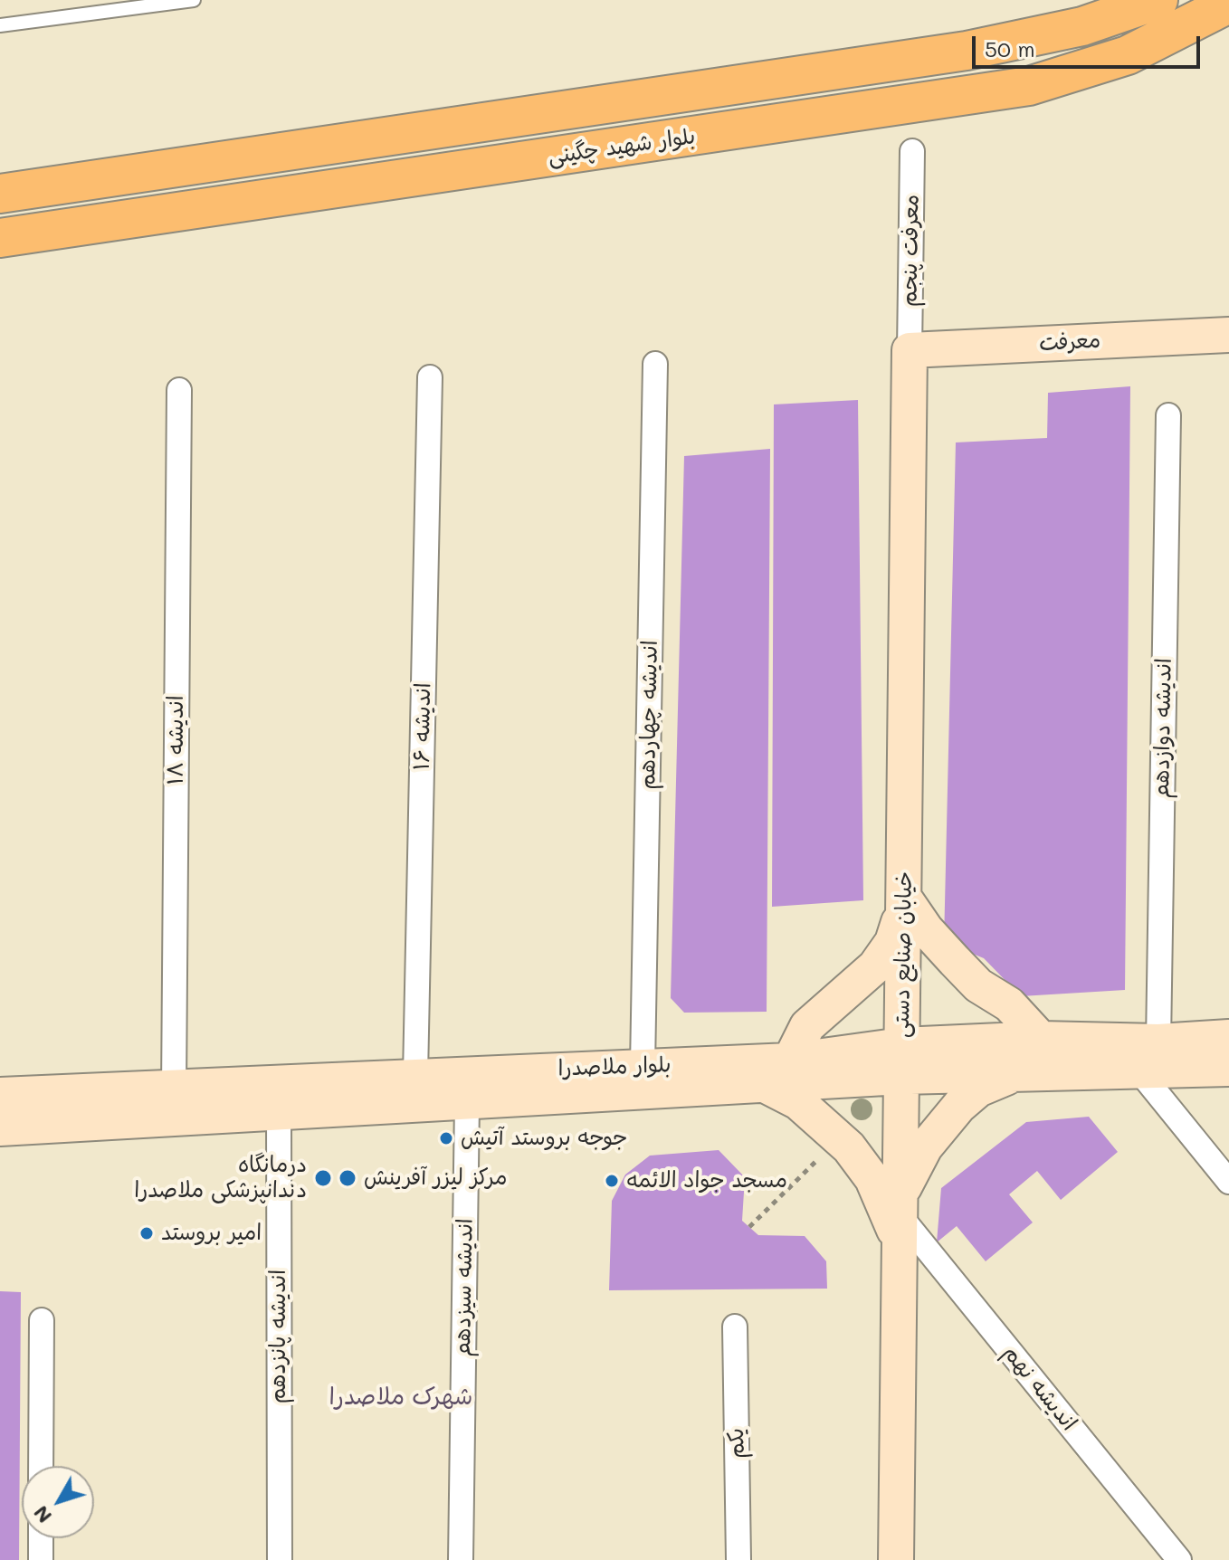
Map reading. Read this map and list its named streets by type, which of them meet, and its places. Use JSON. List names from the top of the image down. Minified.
{"streets":{"main road":["بلوار شهید چگینی"],"street":["معرفت پنجم","معرفت","اندیشه چهاردهم","اندیشه ۱۶","اندیشه دوازدهم","اندیشه ۱۸","خیابان صنایع دستی","بلوار ملاصدرا","اندیشه سیزدهم","اندیشه پانزدهم","اندیشه نهم","یکم"]},"crossings":[["معرفت پنجم","معرفت"],["معرفت پنجم","خیابان صنایع دستی"],["معرفت","خیابان صنایع دستی"],["اندیشه چهاردهم","بلوار ملاصدرا"],["اندیشه ۱۶","بلوار ملاصدرا"],["اندیشه دوازدهم","بلوار ملاصدرا"],["اندیشه ۱۸","بلوار ملاصدرا"],["خیابان صنایع دستی","بلوار ملاصدرا"],["خیابان صنایع دستی","اندیشه نهم"],["بلوار ملاصدرا","اندیشه سیزدهم"],["بلوار ملاصدرا","اندیشه پانزدهم"]],"districts":["شهرک ملاصدرا"],"places":["جوجه بروستد آتیش","درمانگاه دندانپزشکی ملاصدرا","مرکز لیزر آفرینش","مسجد جواد الائمه","امیر بروستد"],"scale_bar":"50 m","north":"bottom left"}
